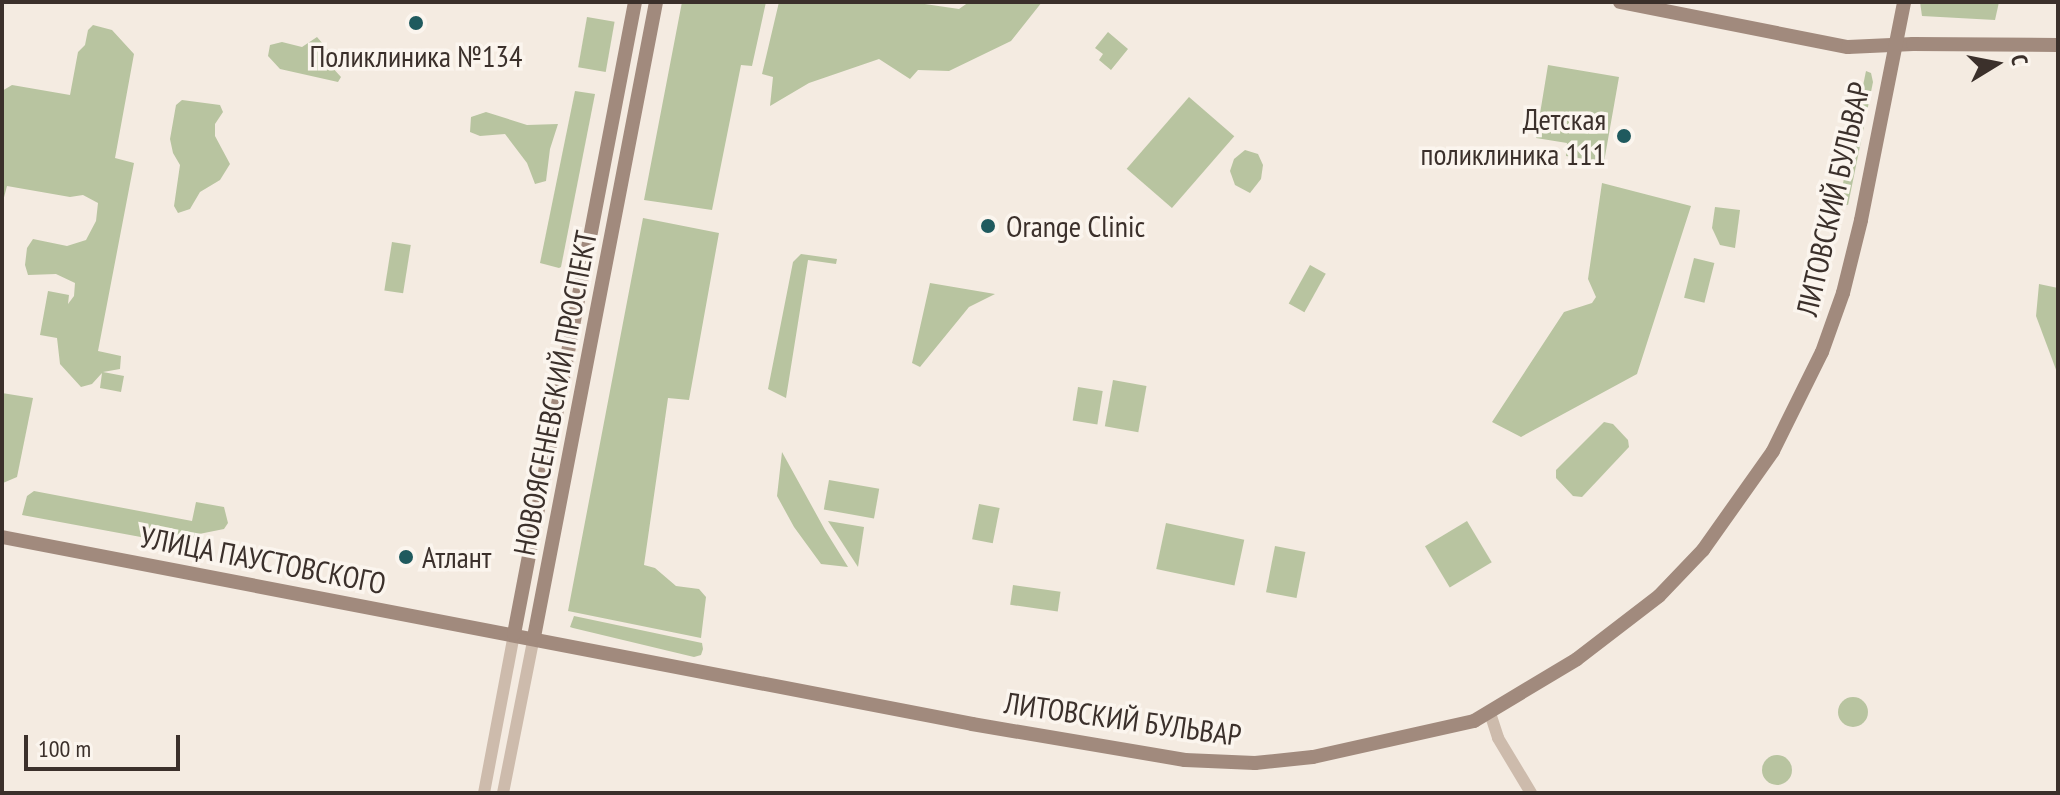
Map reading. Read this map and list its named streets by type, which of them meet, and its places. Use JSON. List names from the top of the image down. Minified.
{"streets":{"main road":["ЛИТОВСКИЙ БУЛЬВАР","НОВОЯСЕНЕВСКИЙ ПРОСПЕКТ","УЛИЦА ПАУСТОВСКОГО"]},"crossings":[["ЛИТОВСКИЙ БУЛЬВАР","НОВОЯСЕНЕВСКИЙ ПРОСПЕКТ"],["ЛИТОВСКИЙ БУЛЬВАР","УЛИЦА ПАУСТОВСКОГО"],["НОВОЯСЕНЕВСКИЙ ПРОСПЕКТ","УЛИЦА ПАУСТОВСКОГО"]],"places":["Поликлиника №134","Детская поликлиника 111","Orange Clinic","Атлант"],"scale_bar":"100 m","north":"right"}
